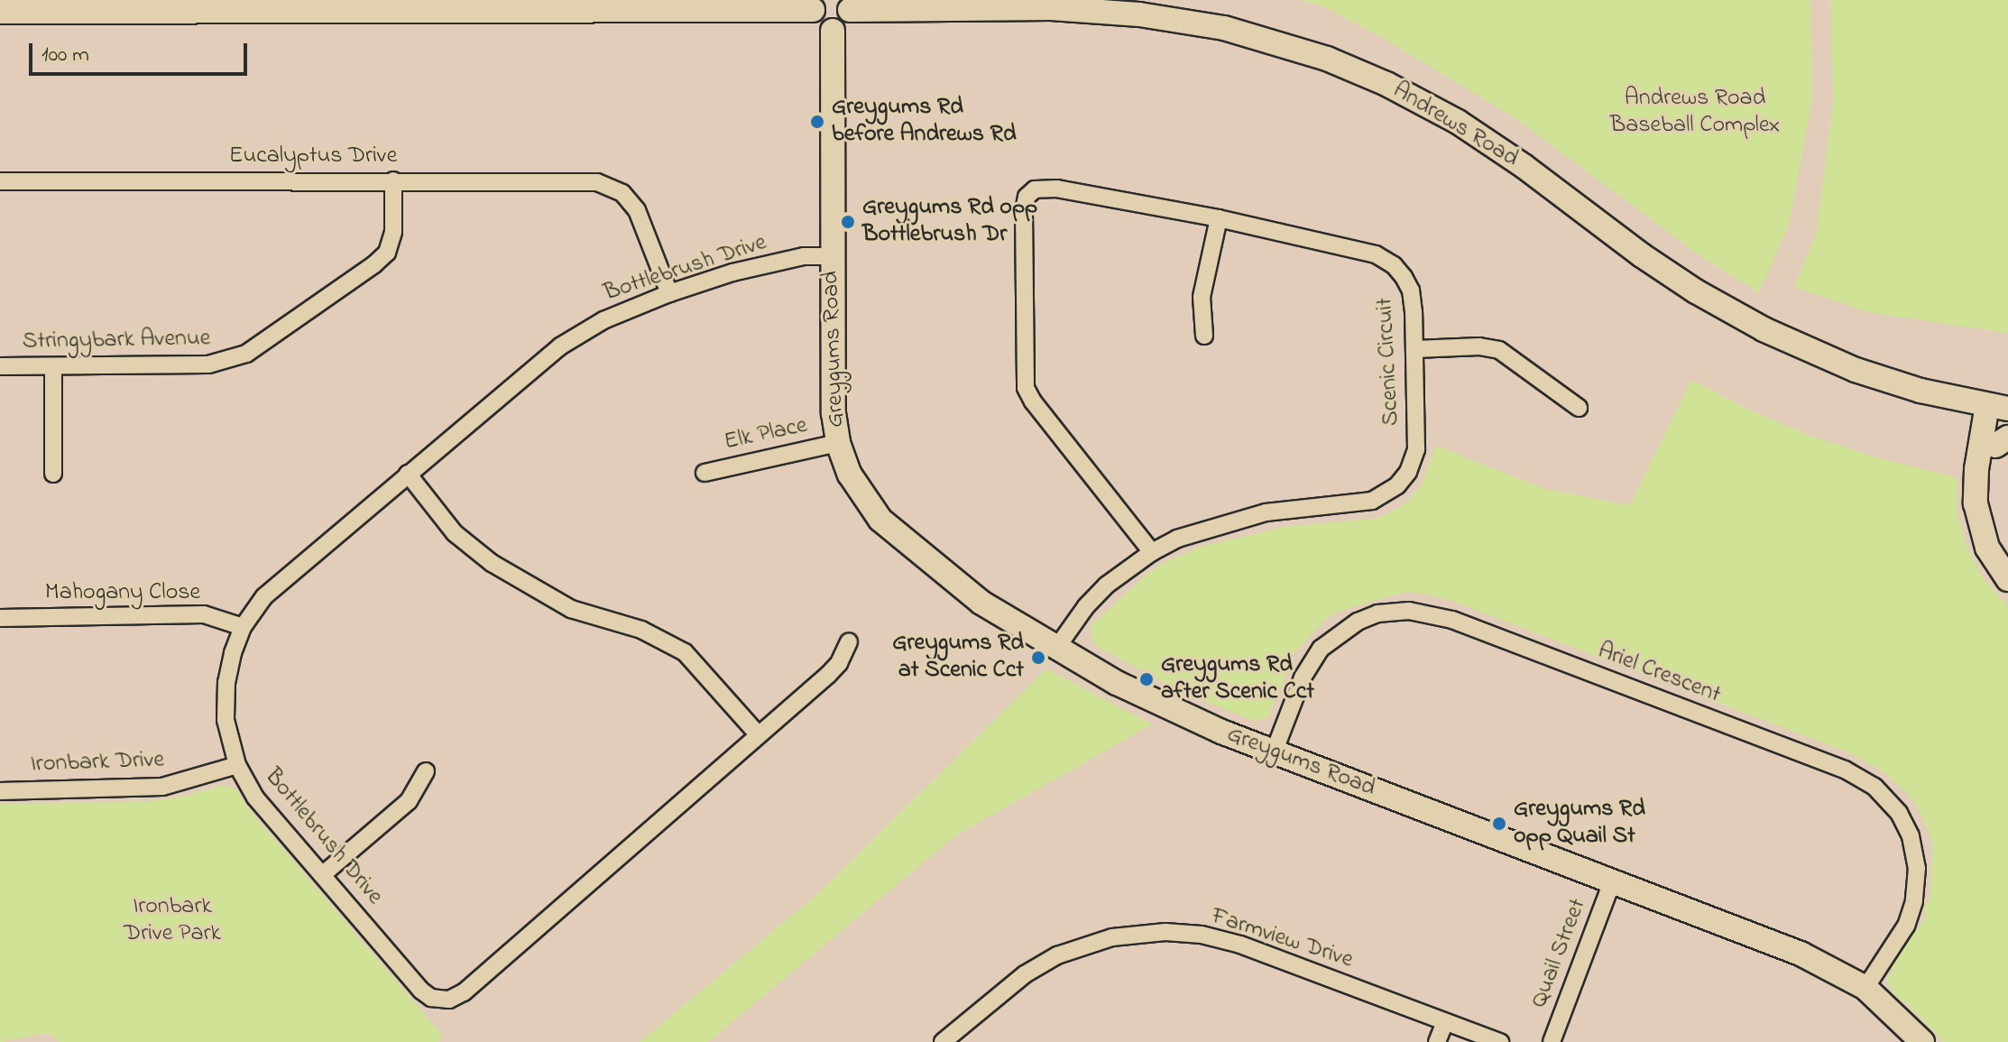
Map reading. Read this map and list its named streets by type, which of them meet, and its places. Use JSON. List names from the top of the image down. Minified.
{"streets":{"main road":["Andrews Road","Greygums Road"],"street":["Eucalyptus Drive","Bottlebrush Drive","Stringybark Avenue","Scenic Circuit","Elk Place","Mahogany Close","Ariel Crescent","Ironbark Drive","Farmview Drive","Quail Street"]},"crossings":[["Andrews Road","Greygums Road"],["Eucalyptus Drive","Bottlebrush Drive"],["Eucalyptus Drive","Stringybark Avenue"],["Bottlebrush Drive","Greygums Road"],["Bottlebrush Drive","Mahogany Close"],["Bottlebrush Drive","Ironbark Drive"],["Greygums Road","Scenic Circuit"],["Greygums Road","Elk Place"],["Greygums Road","Ariel Crescent"],["Greygums Road","Quail Street"]],"parks":["Andrews Road Baseball Complex","Ironbark Drive Park"],"places":["Greygums Rd before Andrews Rd","Greygums Rd opp Bottlebrush Dr","Greygums Rd at Scenic Cct","Greygums Rd after Scenic Cct","Greygums Rd opp Quail St"],"scale_bar":"100 m"}
